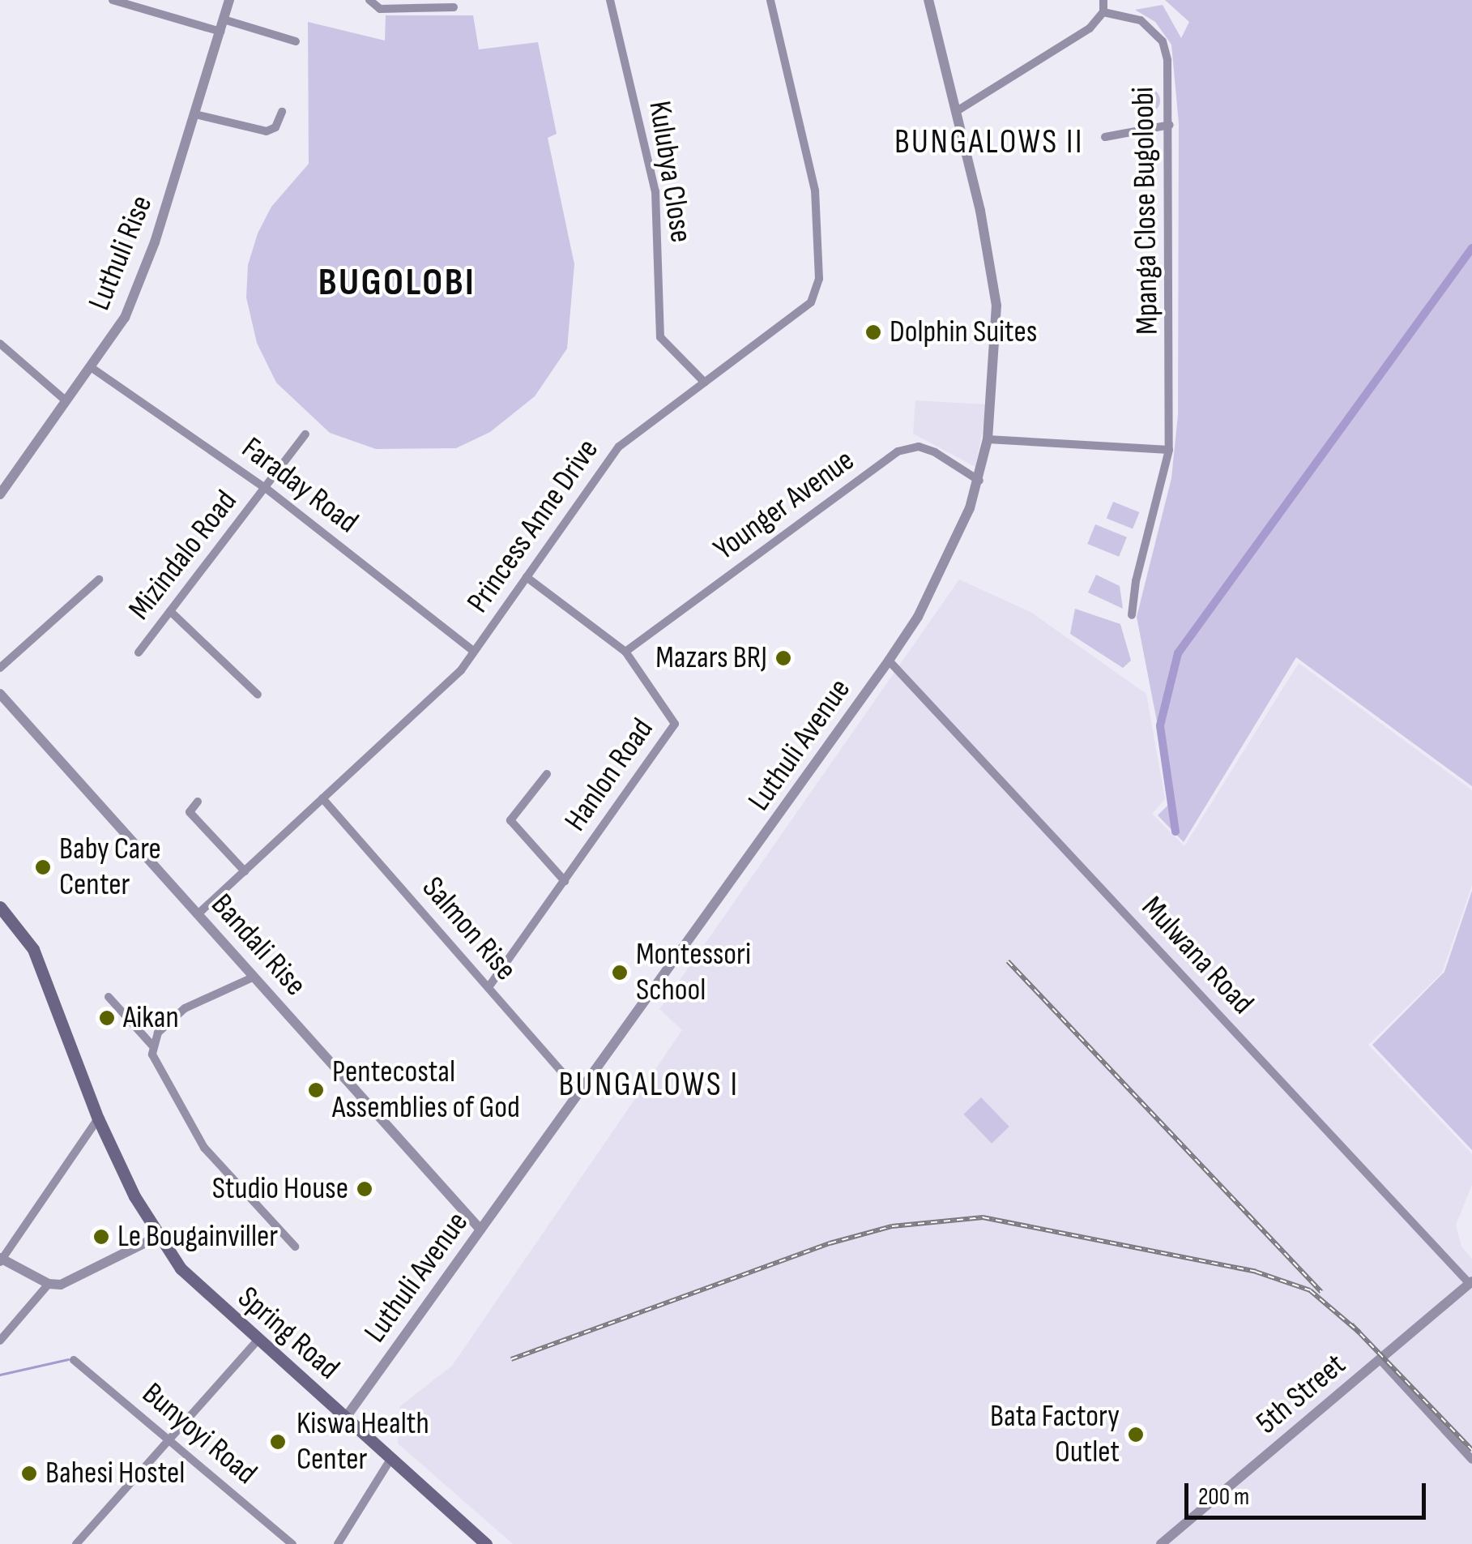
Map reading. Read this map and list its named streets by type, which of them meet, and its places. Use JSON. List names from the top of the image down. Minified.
{"streets":{"main road":["Spring Road"],"street":["Kulubya Close","Mpanga Close Bugoloobi","Luthuli Rise","Faraday Road","Younger Avenue","Princess Anne Drive","Mizindalo Road","Luthuli Avenue","Hanlon Road","Salmon Rise","Bandali Rise","Mulwana Road","5th Street","Bunyoyi Road"]},"crossings":[["Kulubya Close","Princess Anne Drive"],["Luthuli Rise","Faraday Road"],["Faraday Road","Princess Anne Drive"],["Faraday Road","Mizindalo Road"],["Younger Avenue","Luthuli Avenue"],["Younger Avenue","Hanlon Road"],["Princess Anne Drive","Hanlon Road"],["Princess Anne Drive","Salmon Rise"],["Princess Anne Drive","Bandali Rise"],["Luthuli Avenue","Salmon Rise"],["Luthuli Avenue","Bandali Rise"],["Luthuli Avenue","Mulwana Road"],["Luthuli Avenue","Spring Road"],["Hanlon Road","Salmon Rise"],["Mulwana Road","5th Street"]],"districts":["BUNGALOWS II","BUGOLOBI","BUNGALOWS I"],"places":["Dolphin Suites","Mazars BRJ","Baby Care Center","Montessori School","Aikan","Pentecostal Assemblies of God","Studio House","Le Bougainviller","Bata Factory Outlet","Kiswa Health Center","Bahesi Hostel"],"scale_bar":"200 m"}
